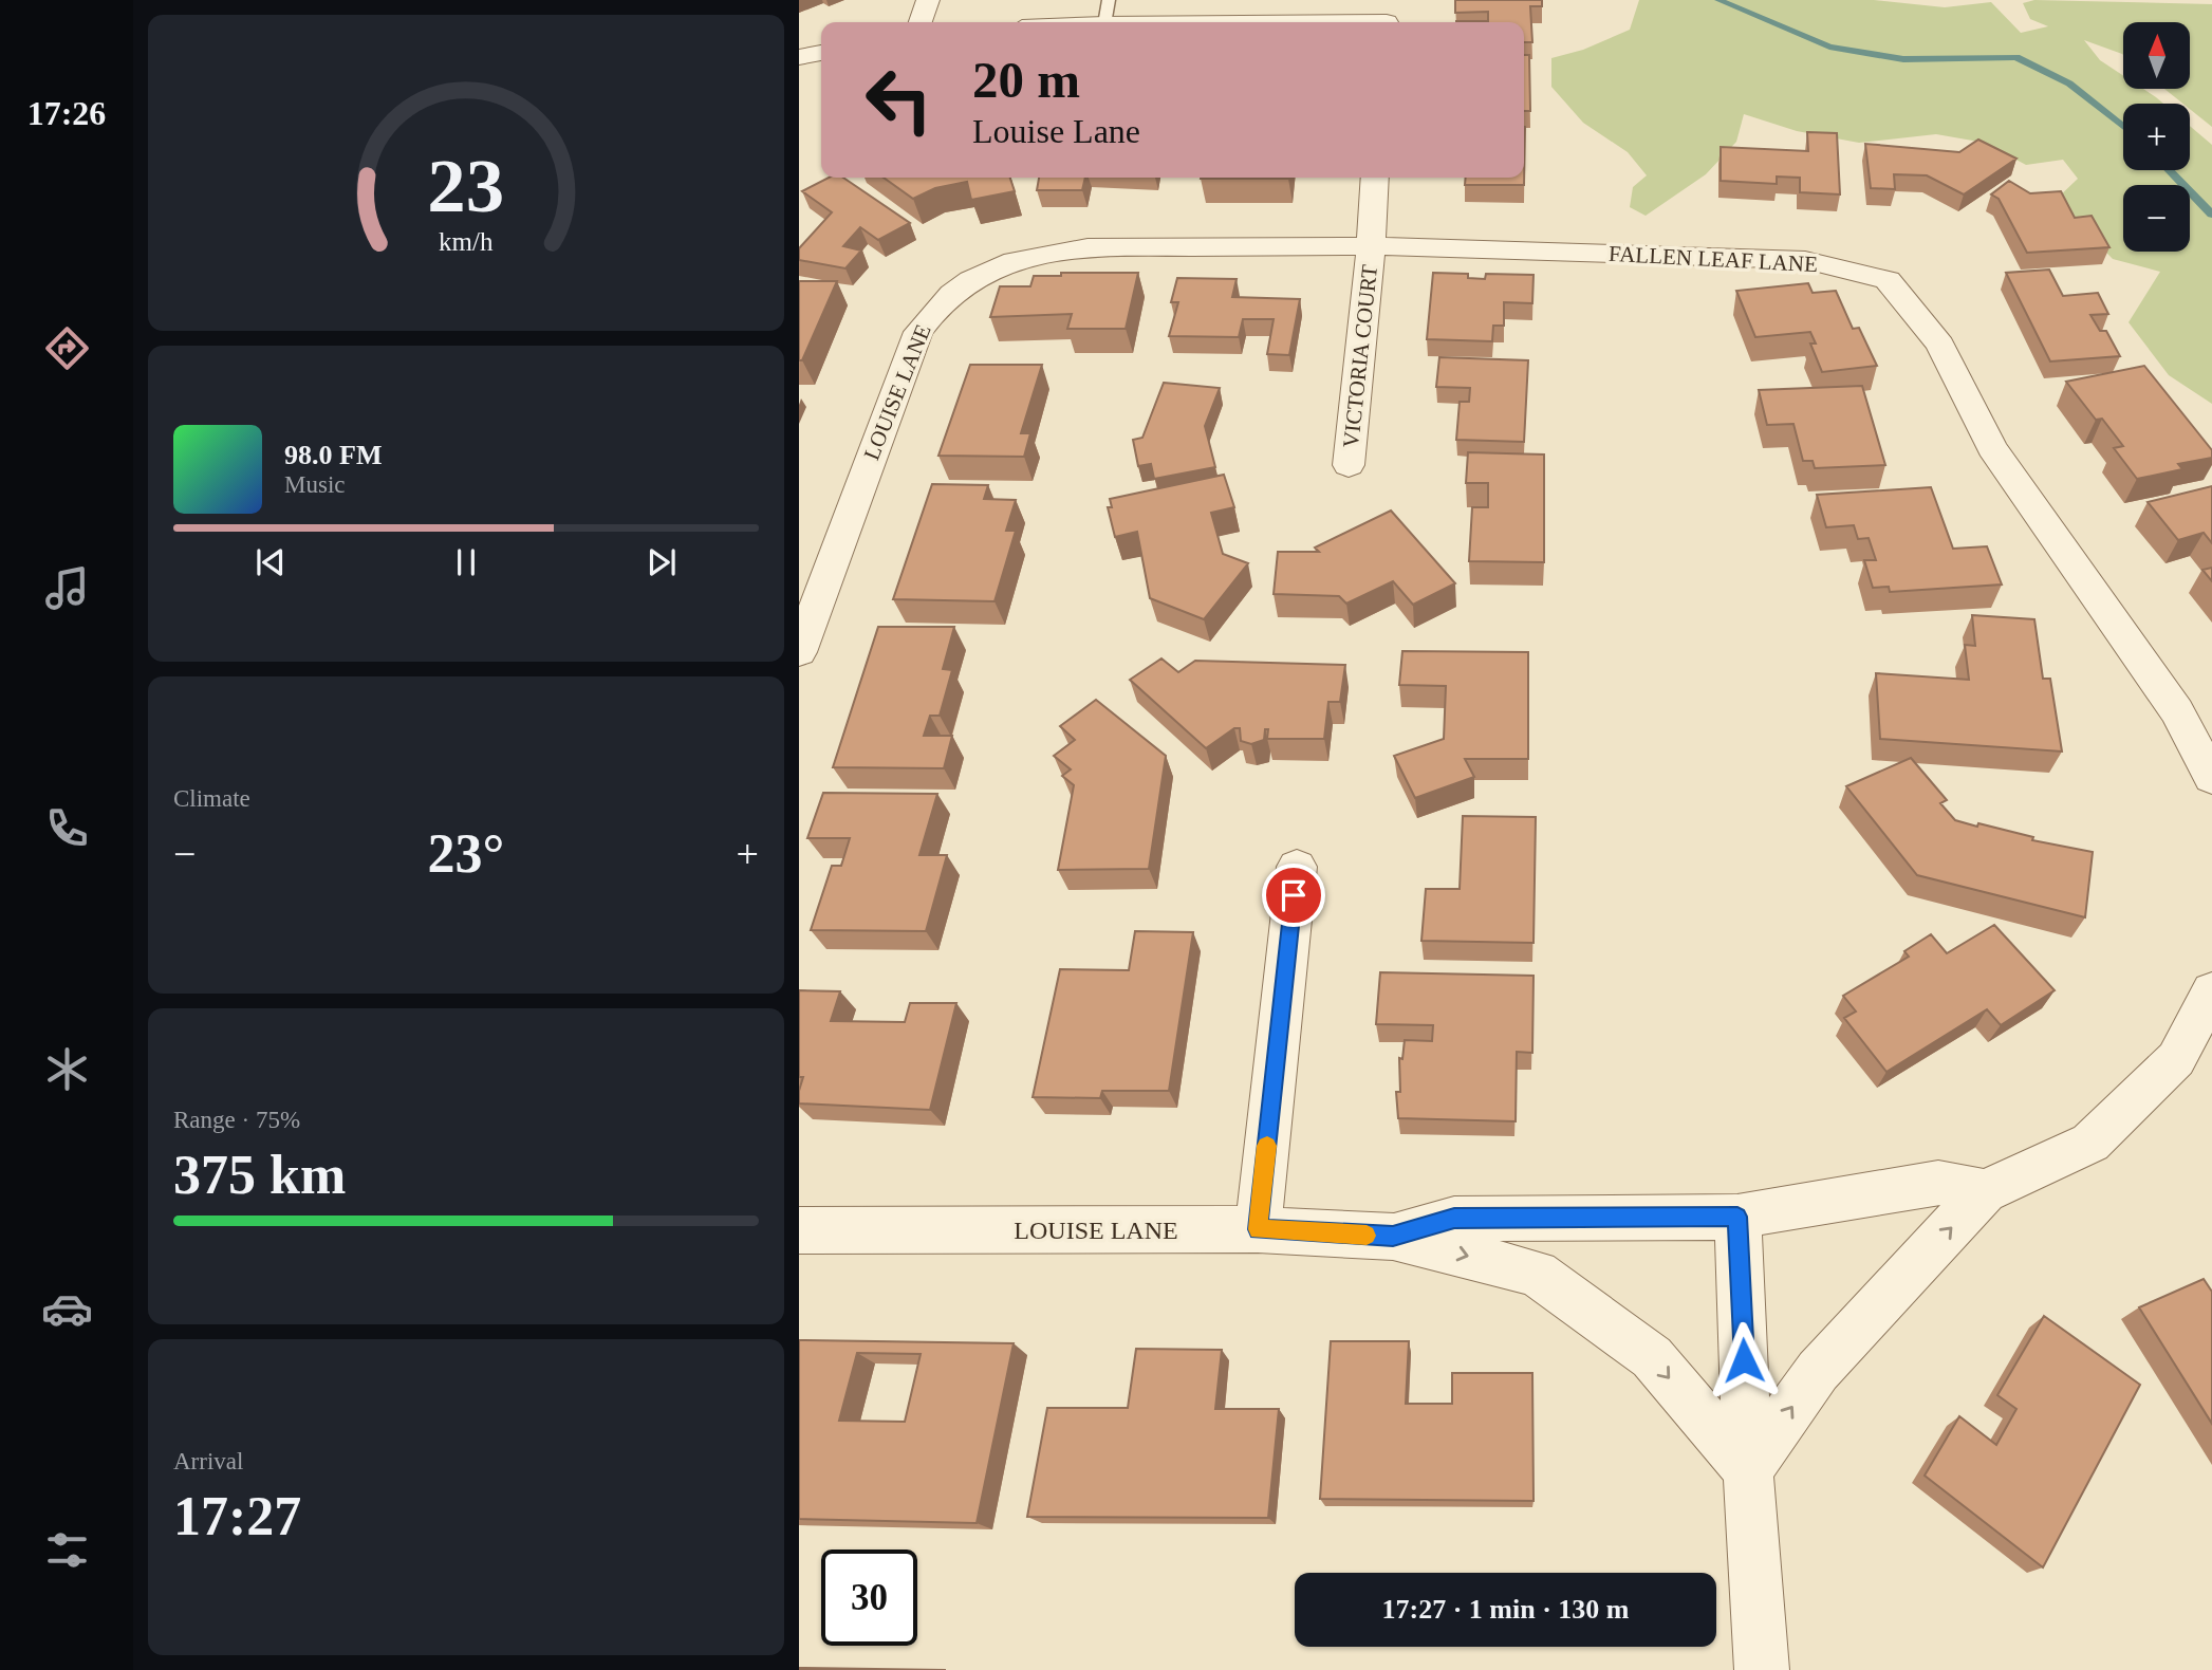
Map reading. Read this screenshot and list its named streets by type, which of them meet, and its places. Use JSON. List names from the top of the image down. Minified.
{"streets":{"street":["FALLEN LEAF LANE","VICTORIA COURT","LOUISE LANE"]},"crossings":[["FALLEN LEAF LANE","VICTORIA COURT"],["FALLEN LEAF LANE","LOUISE LANE"],["VICTORIA COURT","LOUISE LANE"]],"north":"top","page":{"tabs":"17:26","map_buttons":["+","−"],"turn":["20 m","Louise Lane"],"song":["98.0 FM","Music"],"tile":["Climate",["Range · 75%","375 km"],["Arrival","17:27"]],"heat":["−","23°","+"],"limit":"30","trip":"17:27 · 1 min · 130 m","gauge":["23","km/h"]}}
